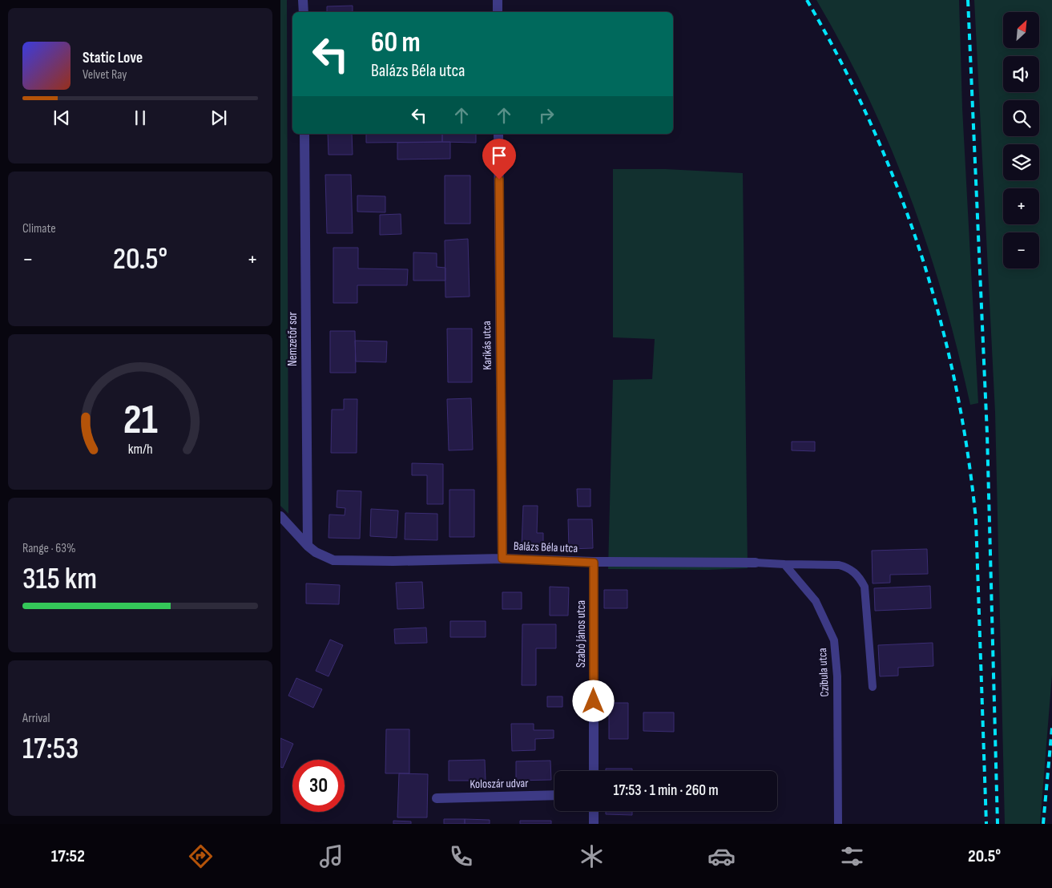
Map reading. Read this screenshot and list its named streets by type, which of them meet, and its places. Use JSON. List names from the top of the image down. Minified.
{"streets":{"street":["Nemzetőr sor","Karikás utca","Balázs Béla utca","Szabó János utca","Koloszár udvar"],"lane":["Czibula utca"]},"crossings":[["Nemzetőr sor","Balázs Béla utca"],["Karikás utca","Balázs Béla utca"],["Balázs Béla utca","Szabó János utca"]],"north":"top right","page":{"map_buttons":["+","−"],"turn":["60 m","Balázs Béla utca"],"song":["Static Love","Velvet Ray"],"tile":["Climate",["Range · 63%","315 km"],["Arrival","17:53"]],"heat":["−","20.5°","+"],"limit":"30","trip":"17:53 · 1 min · 260 m","tabs":["17:52","20.5°"],"gauge":["21","km/h"]}}
